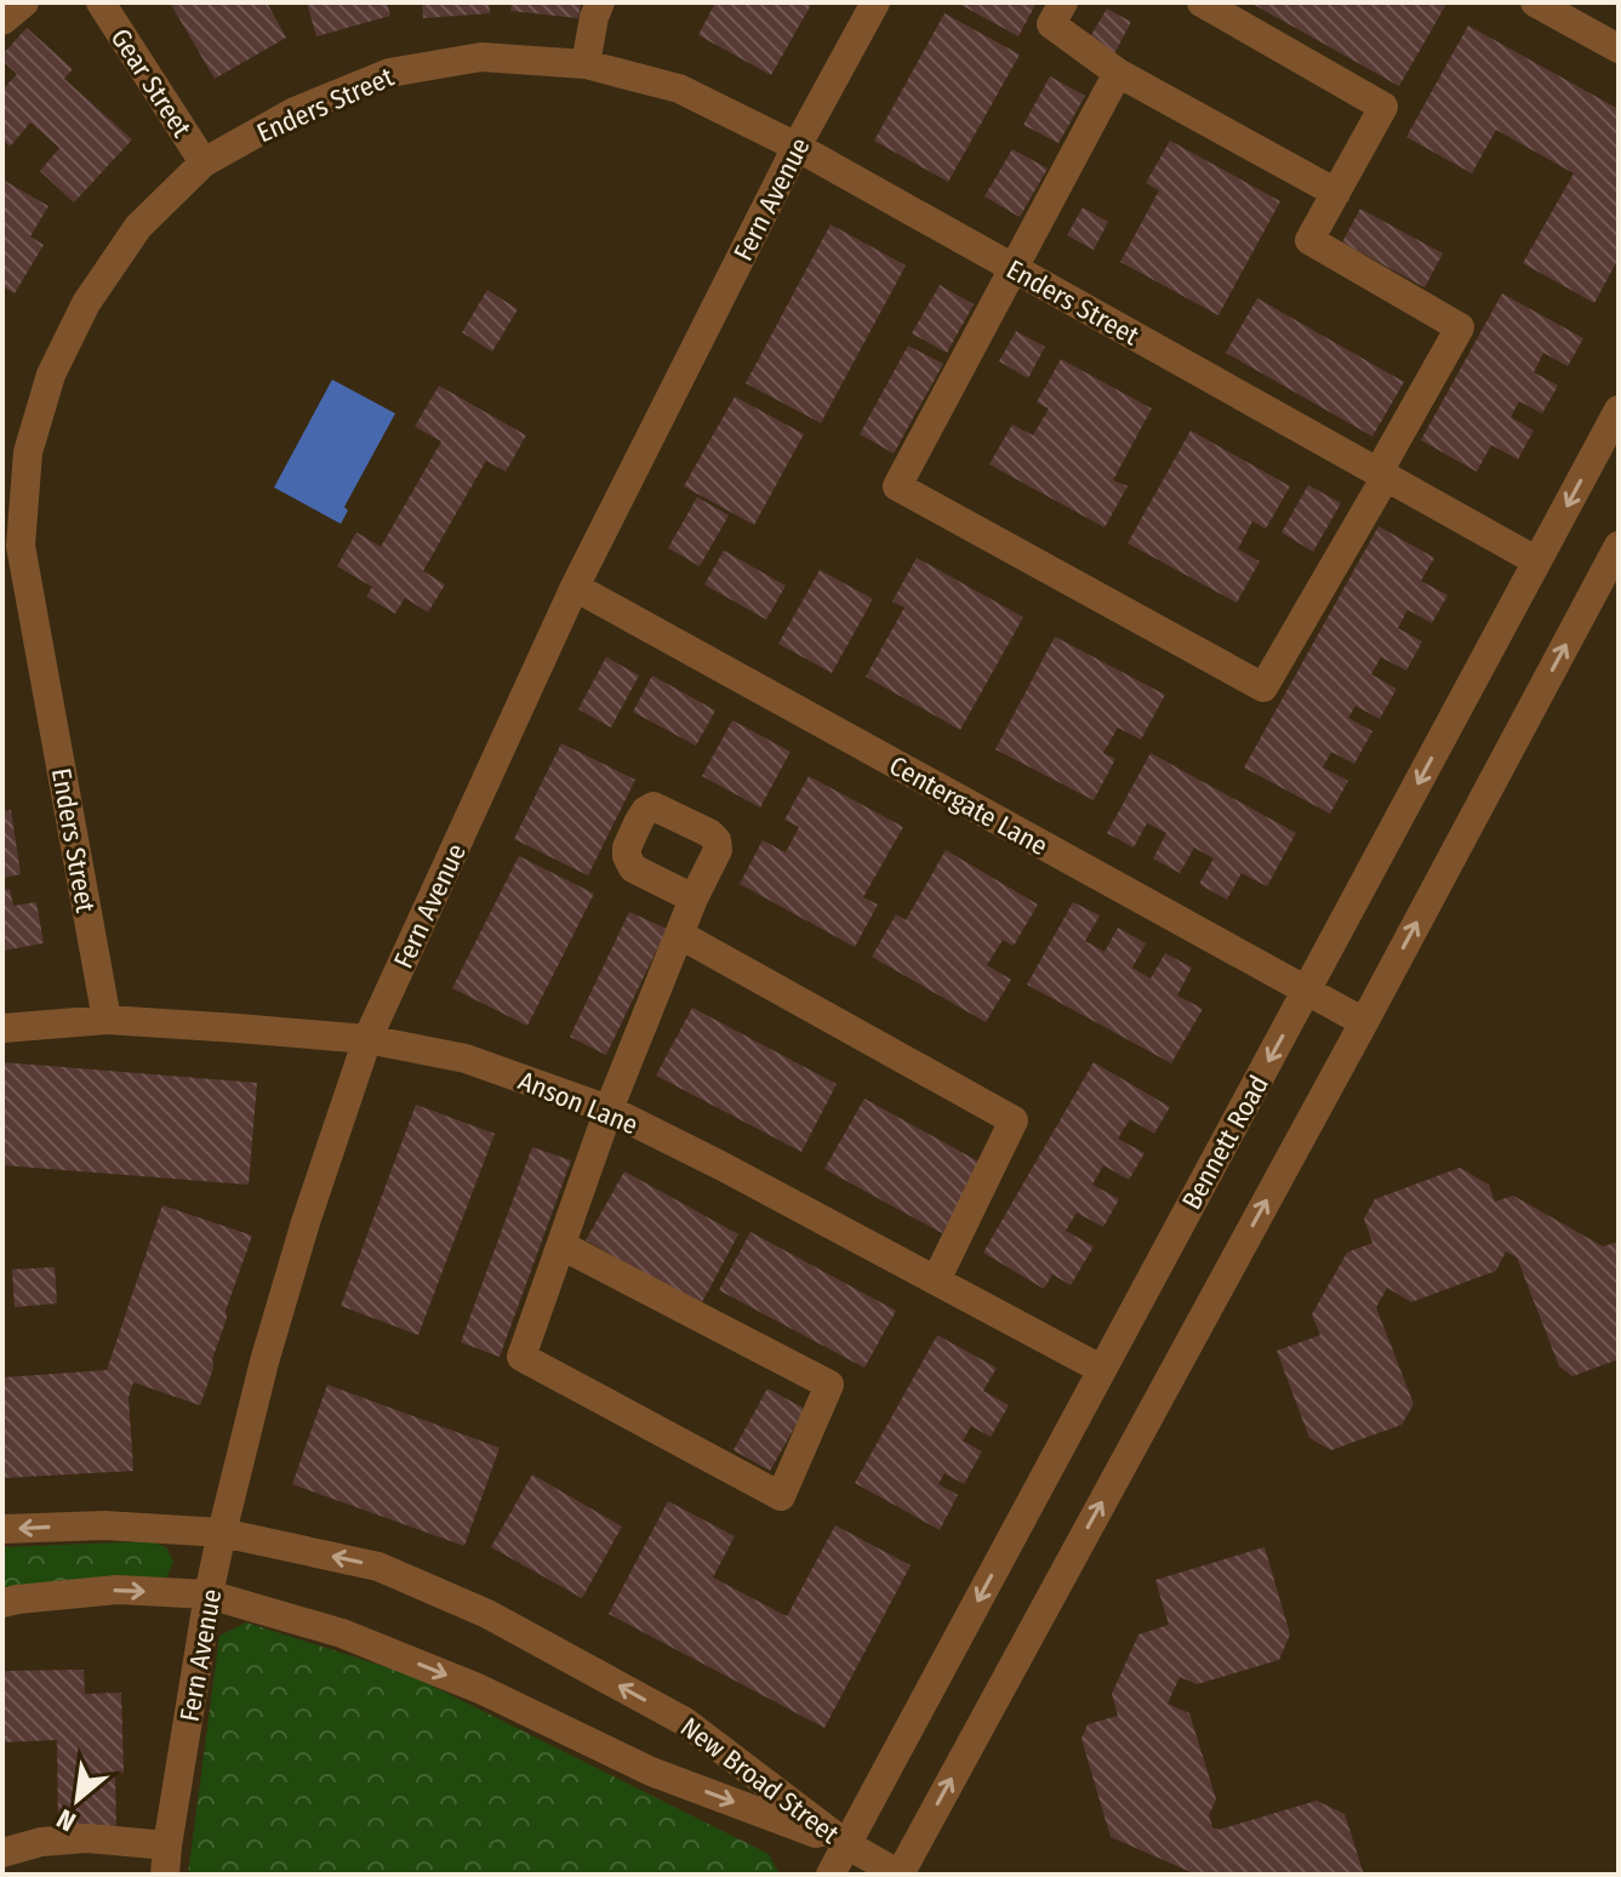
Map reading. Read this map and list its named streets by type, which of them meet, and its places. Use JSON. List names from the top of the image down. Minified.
{"streets":{"street":["Gear Street","Enders Street","Fern Avenue","Centergate Lane","Anson Lane","Bennett Road","New Broad Street"]},"crossings":[["Gear Street","Enders Street"],["Enders Street","Fern Avenue"],["Enders Street","Anson Lane"],["Enders Street","Bennett Road"],["Fern Avenue","Centergate Lane"],["Fern Avenue","Anson Lane"],["Fern Avenue","New Broad Street"],["Centergate Lane","Bennett Road"],["Anson Lane","Bennett Road"],["Bennett Road","New Broad Street"]],"north":"bottom left"}
